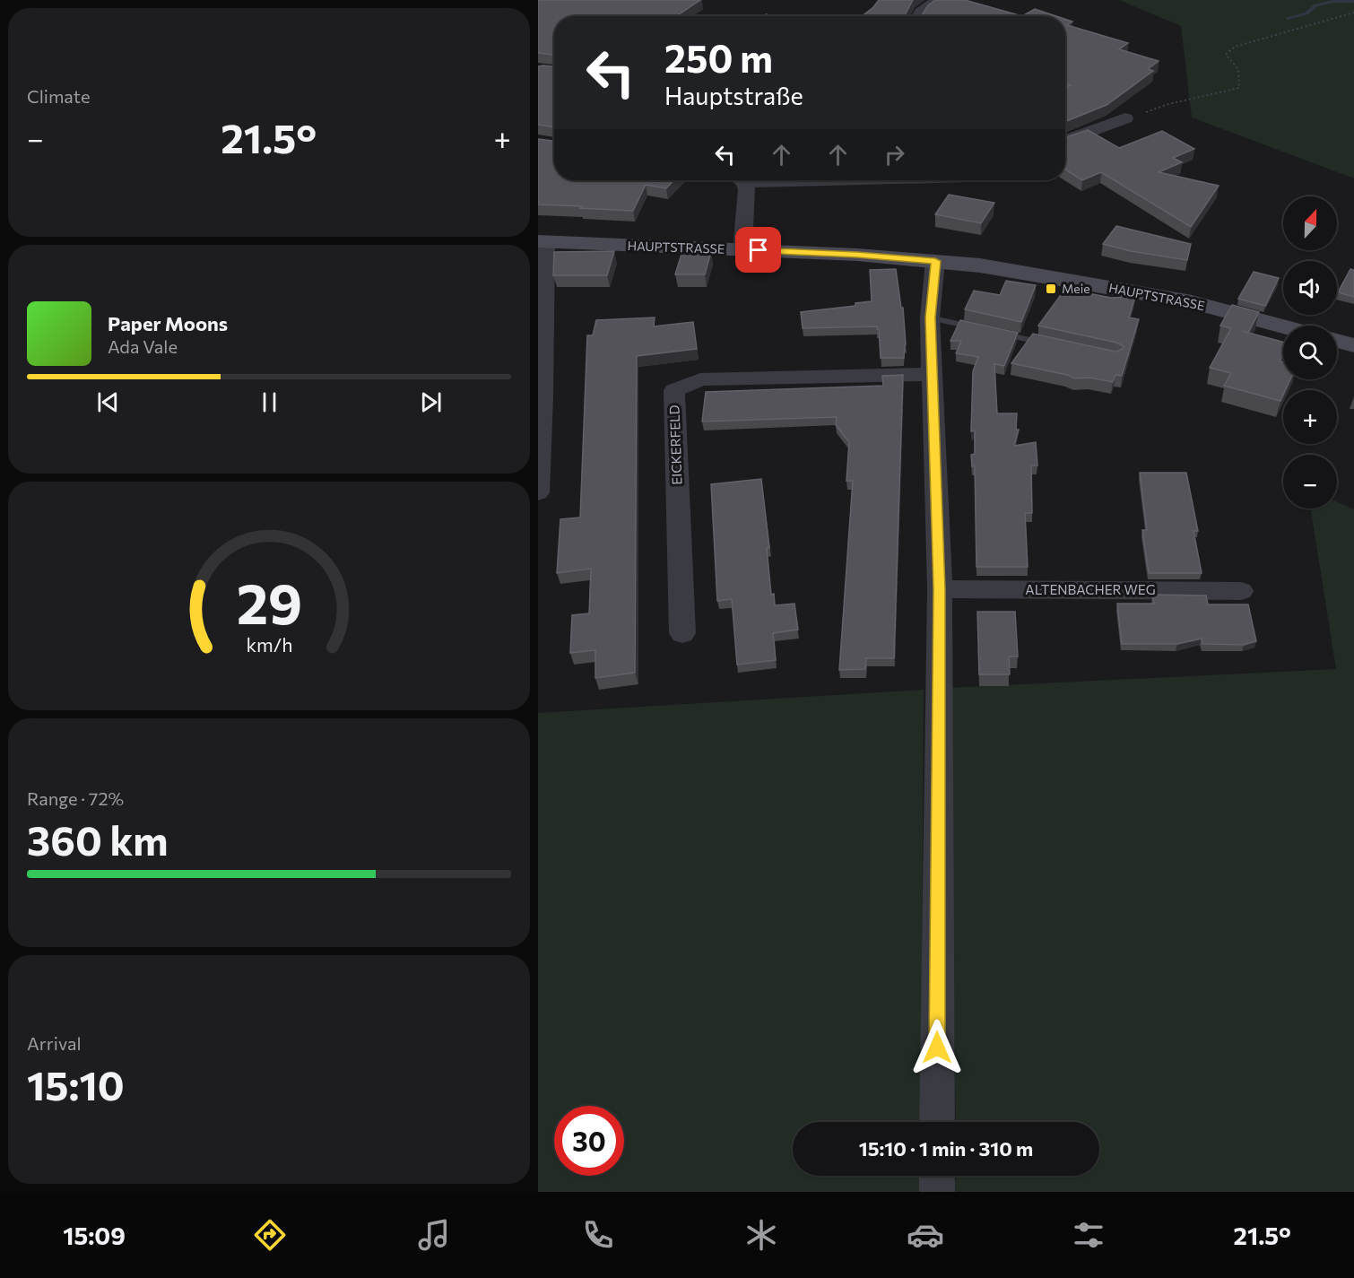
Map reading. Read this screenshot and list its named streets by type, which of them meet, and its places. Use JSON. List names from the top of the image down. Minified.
{"streets":{"main road":["HAUPTSTRASSE"],"street":["EICKERFELD","ALTENBACHER WEG"]},"places":{"transit":["Meie"]},"north":"top","page":{"tile":["Climate",["Range · 72%","360 km"],["Arrival","15:10"]],"turn":["250 m","Hauptstraße"],"heat":["−","21.5°","+"],"map_buttons":["+","−"],"song":["Paper Moons","Ada Vale"],"limit":"30","trip":"15:10 · 1 min · 310 m","tabs":["15:09","21.5°"],"gauge":["29","km/h"]}}
